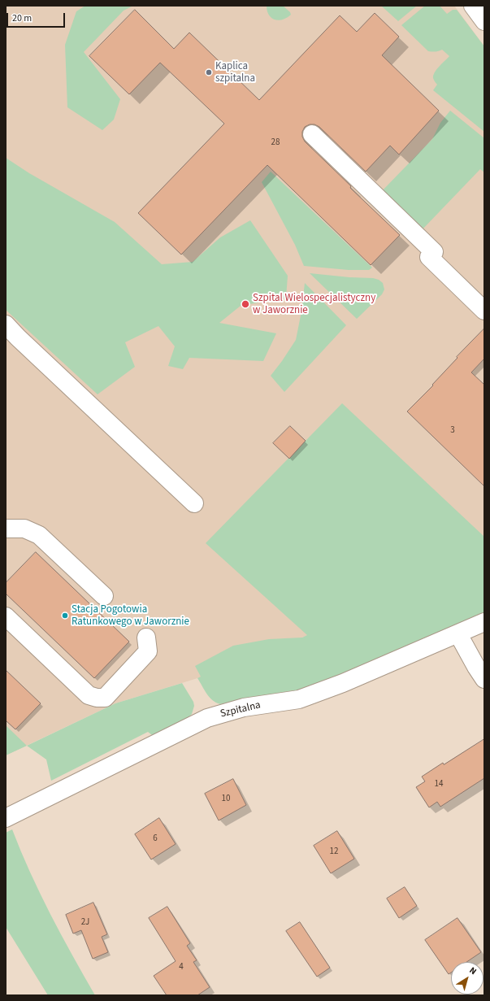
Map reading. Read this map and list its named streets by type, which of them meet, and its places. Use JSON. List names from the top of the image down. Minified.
{"streets":{"street":["Szpitalna"]},"places":["Kaplica szpitalna","Szpital Wielospecjalistyczny w Jaworznie","Stacja Pogotowia Ratunkowego w Jaworznie"],"house_numbers":["28","3","14","10","6","12","2J","4"],"scale_bar":"20 m","north":"top right"}
